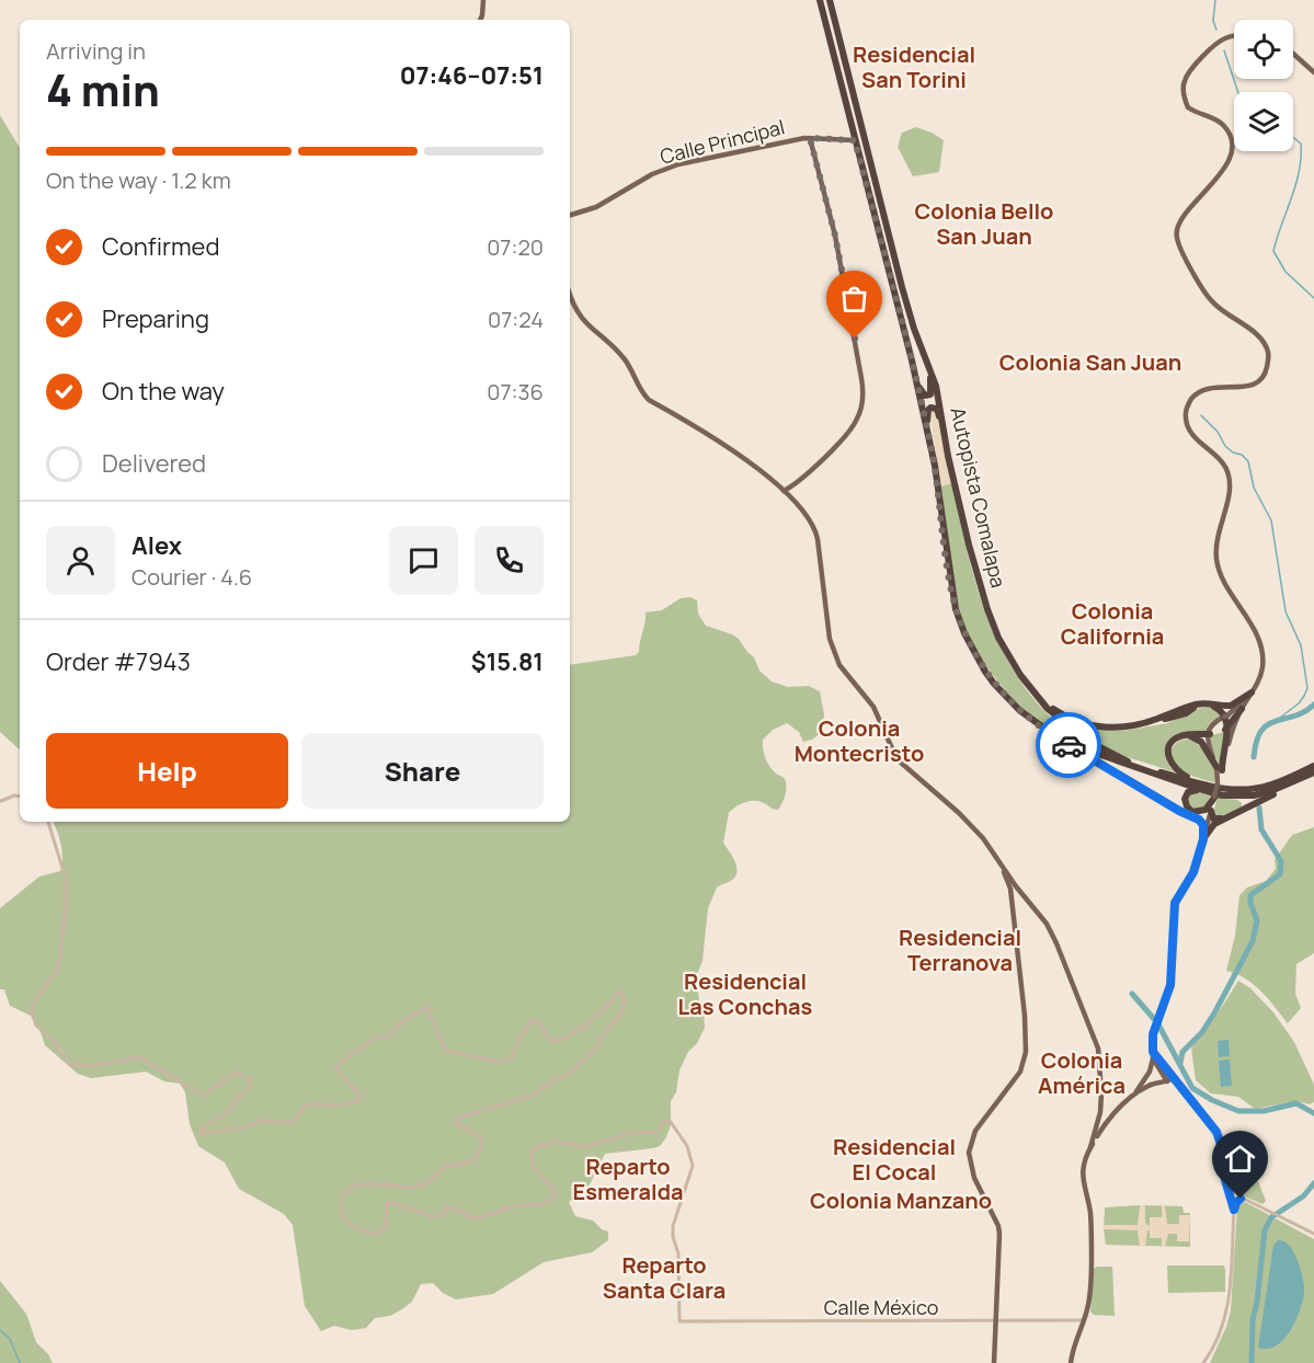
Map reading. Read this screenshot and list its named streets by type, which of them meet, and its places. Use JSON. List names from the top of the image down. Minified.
{"streets":{"highway":["Autopista Comalapa"],"main road":["Calle Principal"],"street":["Calle México"]},"crossings":[["Calle Principal","Autopista Comalapa"]],"districts":["Residencial San Torini","Colonia Bello San Juan","Colonia San Juan","Colonia California","Colonia Montecristo","Residencial Terranova","Residencial Las Conchas","Colonia América","Residencial El Cocal","Reparto Esmeralda","Colonia Manzano","Reparto Santa Clara"],"page":{"heading":["4 min","Arriving in","07:46–07:51"],"panel":["Alex","Courier · 4.6","Order #7943","$15.81"],"bar":"On the way · 1.2 km","list":[["Confirmed","07:20"],["Preparing","07:24"],["On the way","07:36"],"Delivered"],"buttons":["Help","Share"]}}
